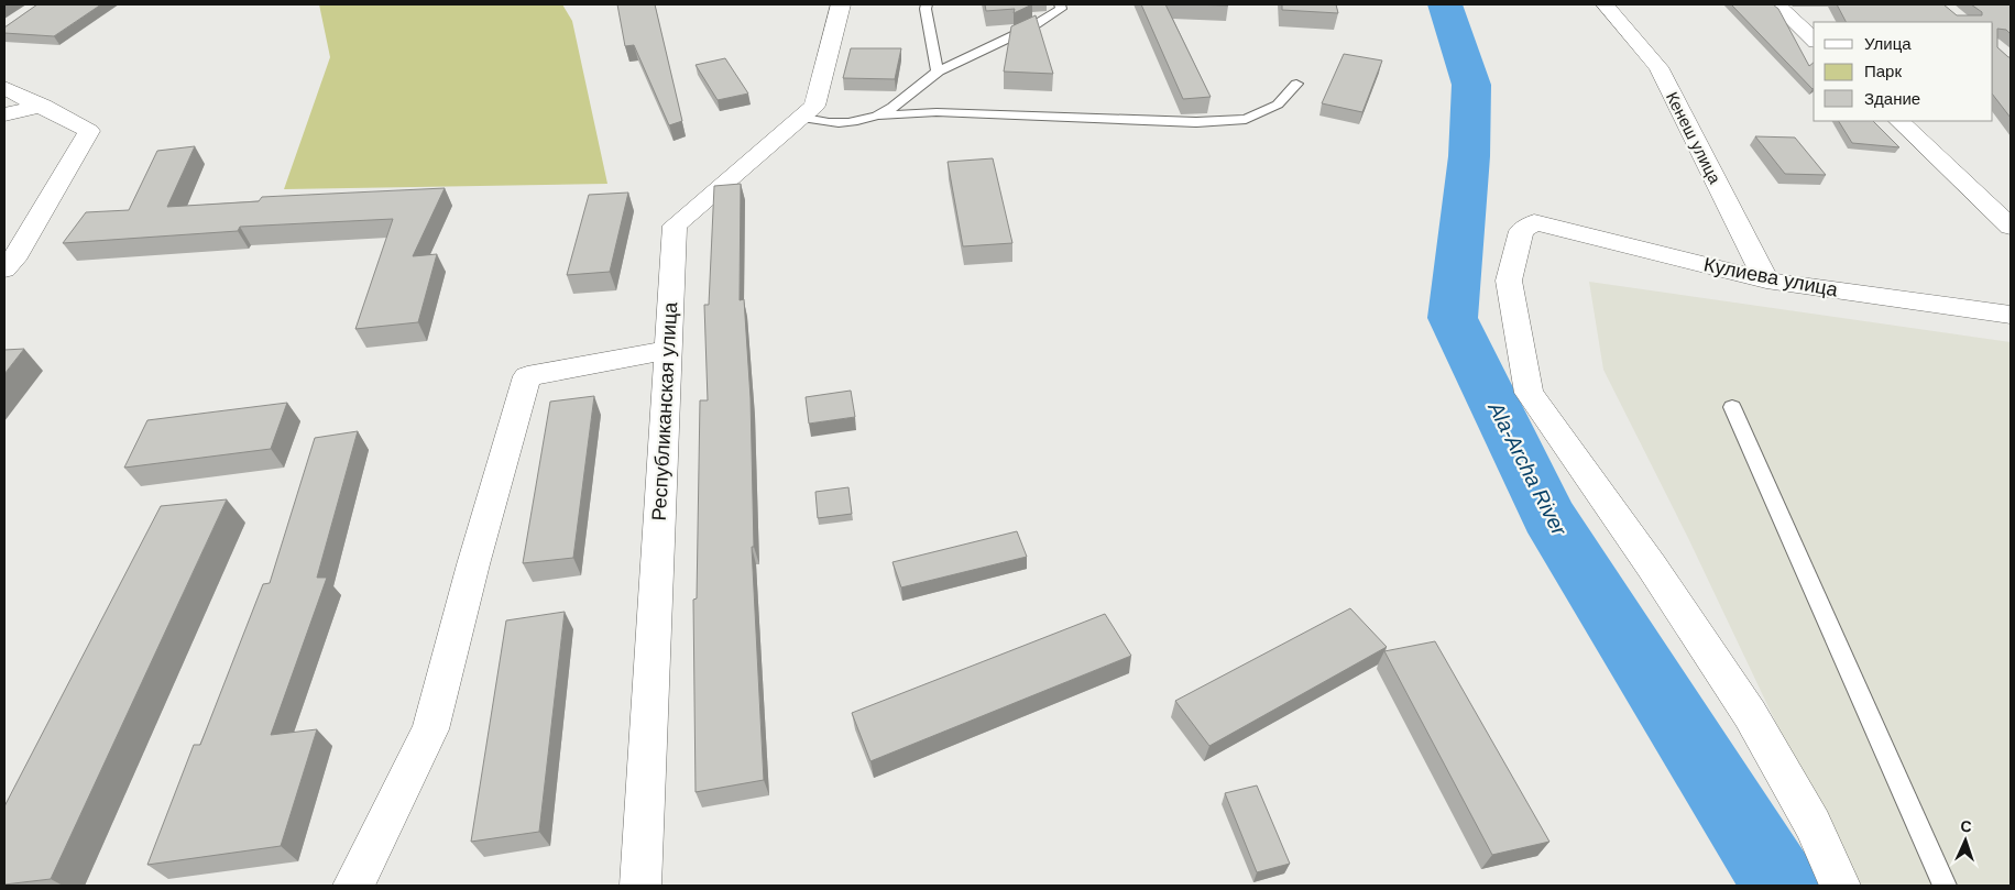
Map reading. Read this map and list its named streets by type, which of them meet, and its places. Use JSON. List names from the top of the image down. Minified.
{"streets":{"street":["Кенеш улица","Кулиева улица","Республиканская улица"]},"crossings":[["Кенеш улица","Кулиева улица"]],"water":["Ala-Archa River"],"legend":["Улица","Парк","Здание"],"north":"top"}
